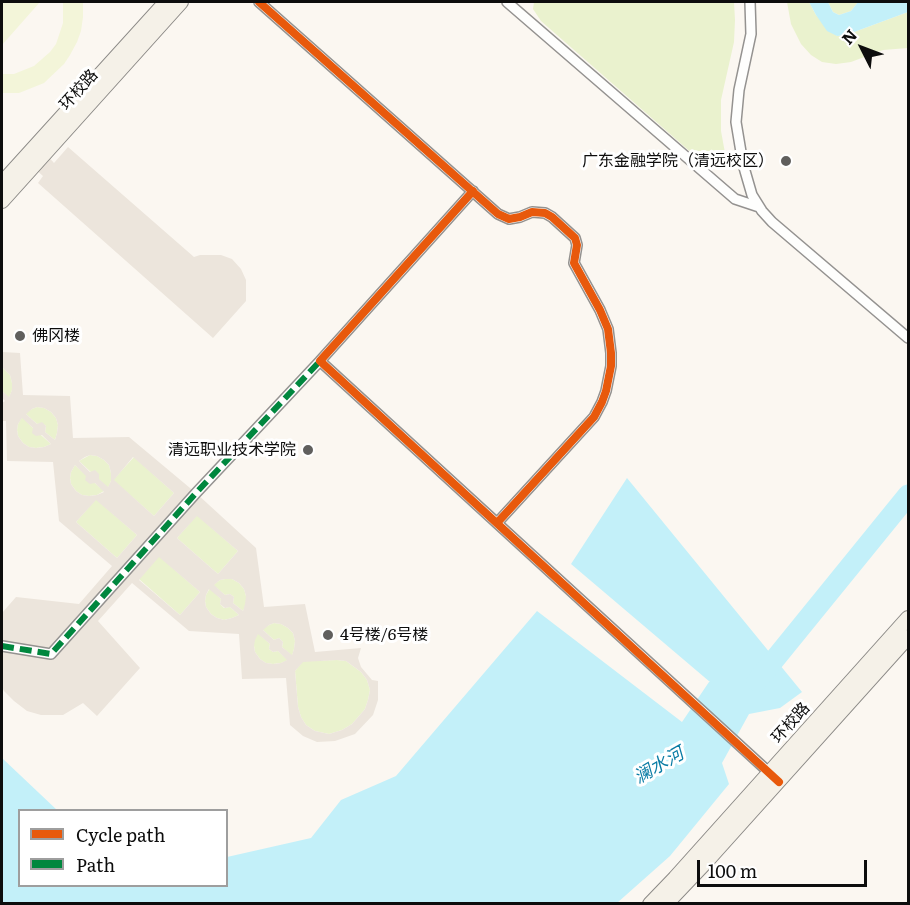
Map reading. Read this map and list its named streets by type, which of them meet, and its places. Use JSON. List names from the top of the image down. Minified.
{"streets":{"street":["环校路"]},"water":["澜水河"],"places":["广东金融学院（清远校区）","佛冈楼","清远职业技术学院","4号楼/6号楼"],"legend":["Cycle path","Path"],"scale_bar":"100 m","north":"top left"}
